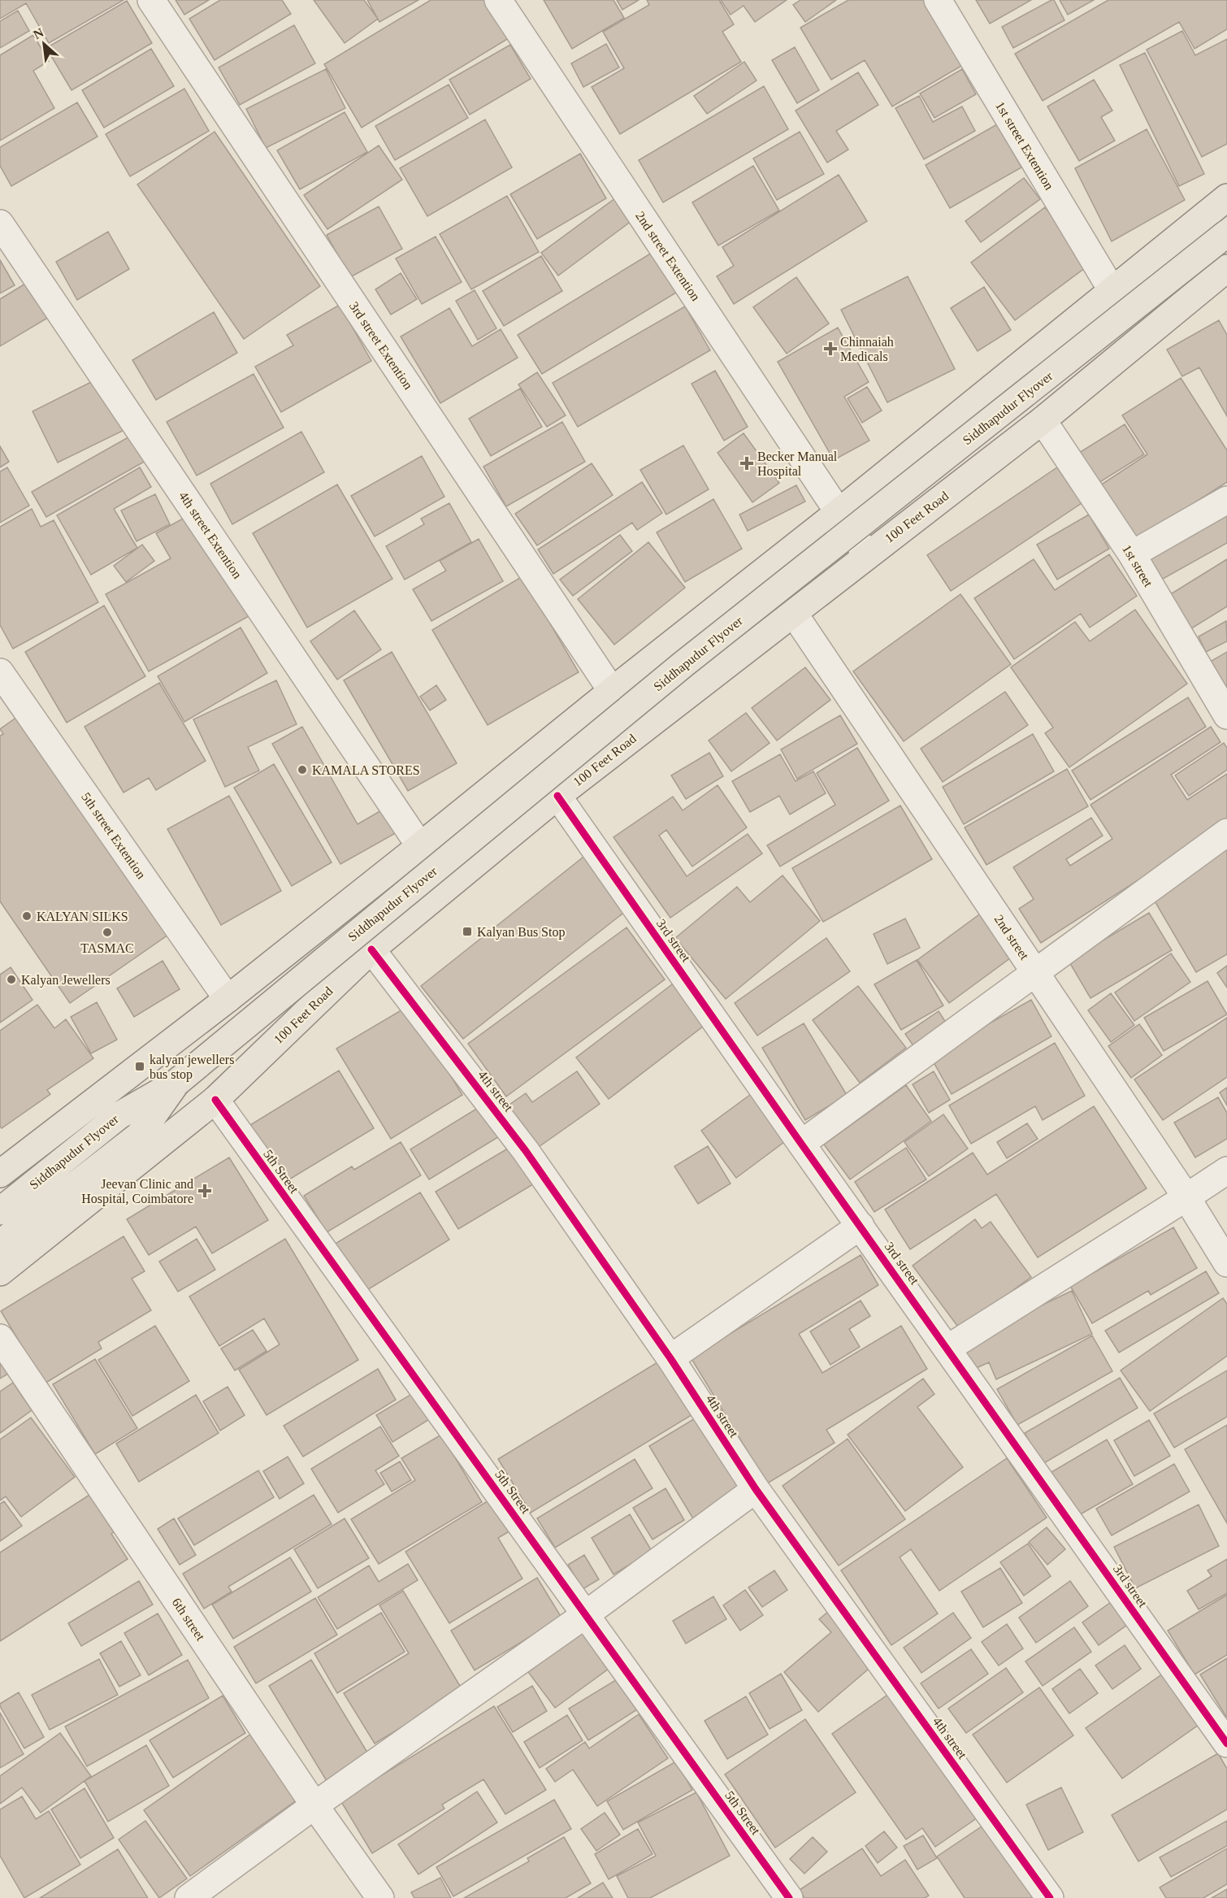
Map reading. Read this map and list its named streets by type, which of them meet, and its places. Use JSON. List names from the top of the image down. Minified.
{"streets":{"main road":["Siddhapudur Flyover","100 Feet Road"],"street":["1st street Extention","2nd street Extention","3rd street Extention","4th street Extention","1st street","5th street Extention","2nd street","3rd street","4th street","5th Street","6th street"]},"crossings":[["2nd street Extention","100 Feet Road"],["100 Feet Road","1st street"],["100 Feet Road","2nd street"],["100 Feet Road","3rd street"],["100 Feet Road","4th street"],["100 Feet Road","5th Street"]],"places":{"health":["Chinnaiah Medicals","Becker Manual Hospital","Jeevan Clinic and Hospital, Coimbatore"],"other":["KAMALA STORES","KALYAN SILKS","TASMAC","Kalyan Jewellers"],"transit":["Kalyan Bus Stop","kalyan jewellers bus stop"]},"north":"top left"}
